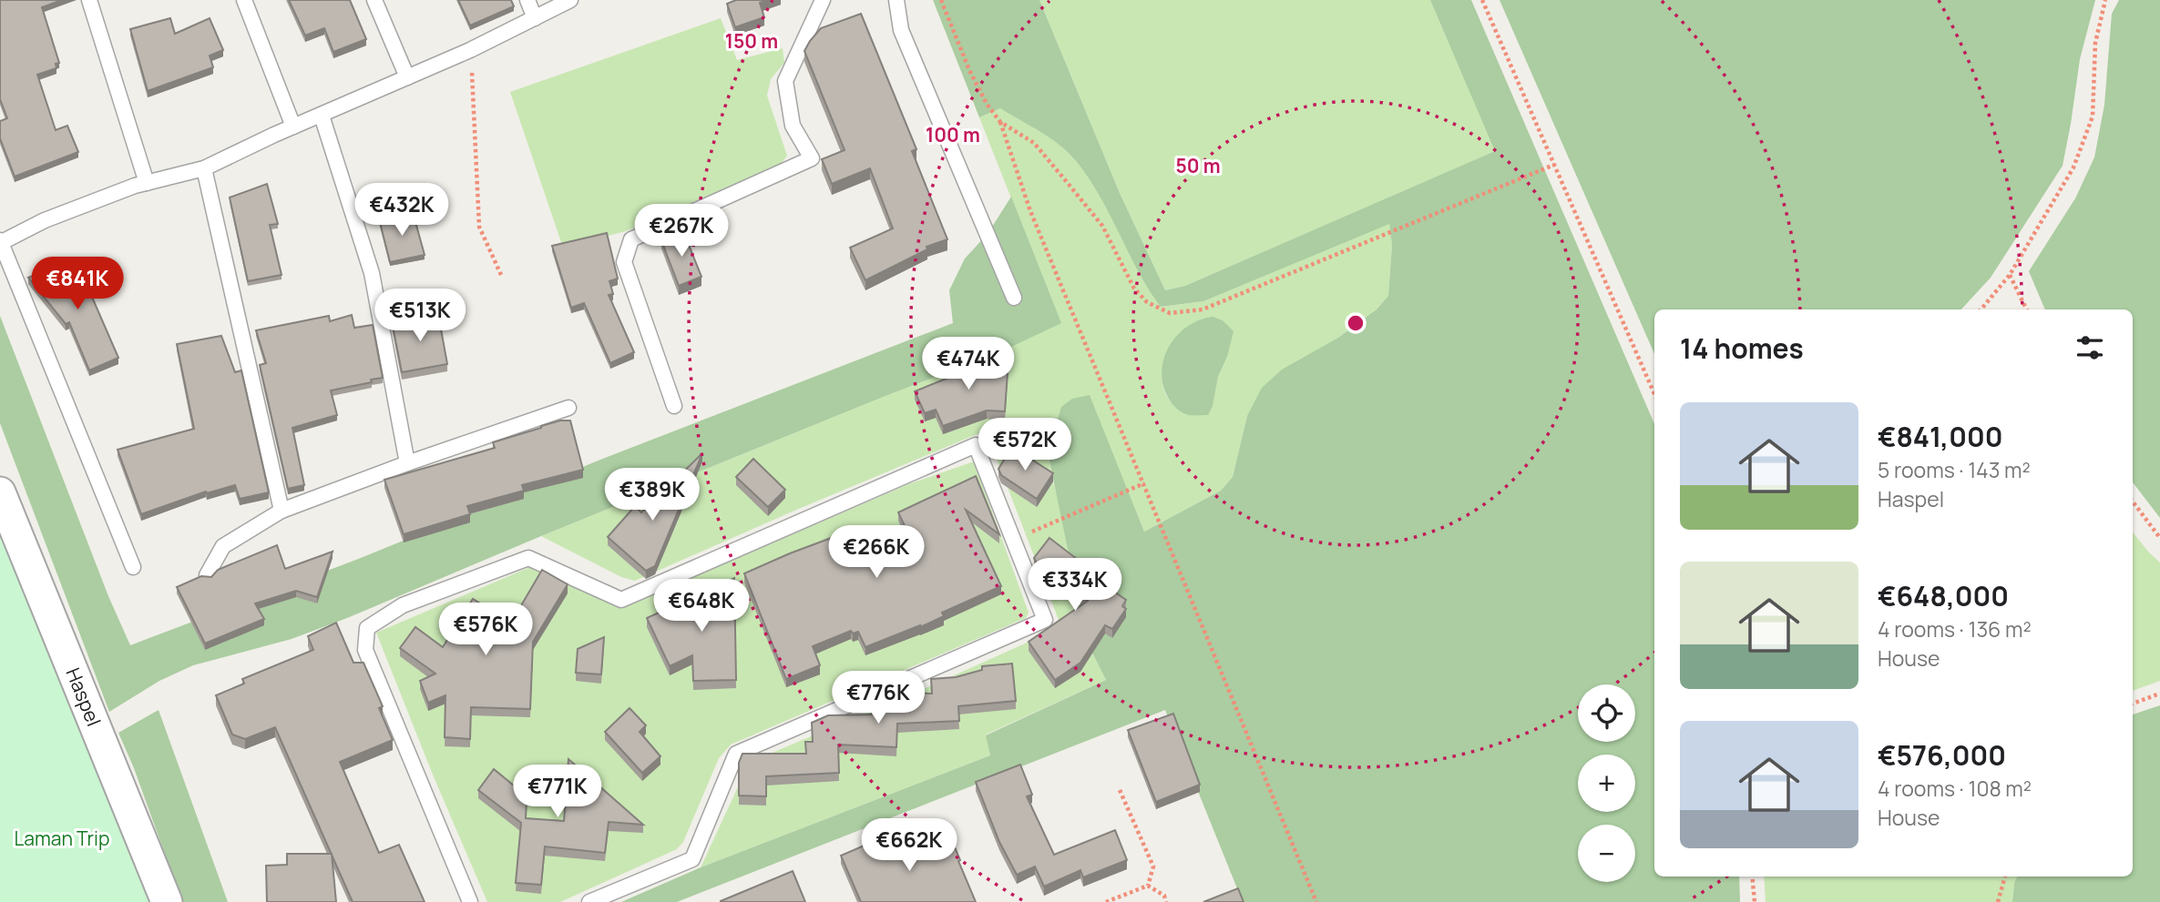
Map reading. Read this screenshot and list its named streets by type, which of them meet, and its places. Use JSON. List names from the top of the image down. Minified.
{"streets":{"street":["Haspel"]},"parks":["Laman Trip"],"page":{"price":["€432K","€267K","€841K","€513K","€474K","€572K","€389K","€266K","€334K","€648K","€576K","€776K","€771K","€662K"],"heading":"14 homes","list":[{"name":"€841,000","note":"5 rooms · 143 m² · Haspel"},{"name":"€648,000","note":"4 rooms · 136 m² · House"},{"name":"€576,000","note":"4 rooms · 108 m² · House"}],"map_buttons":["+","−"]},"rings":["150 m","100 m","50 m"]}
